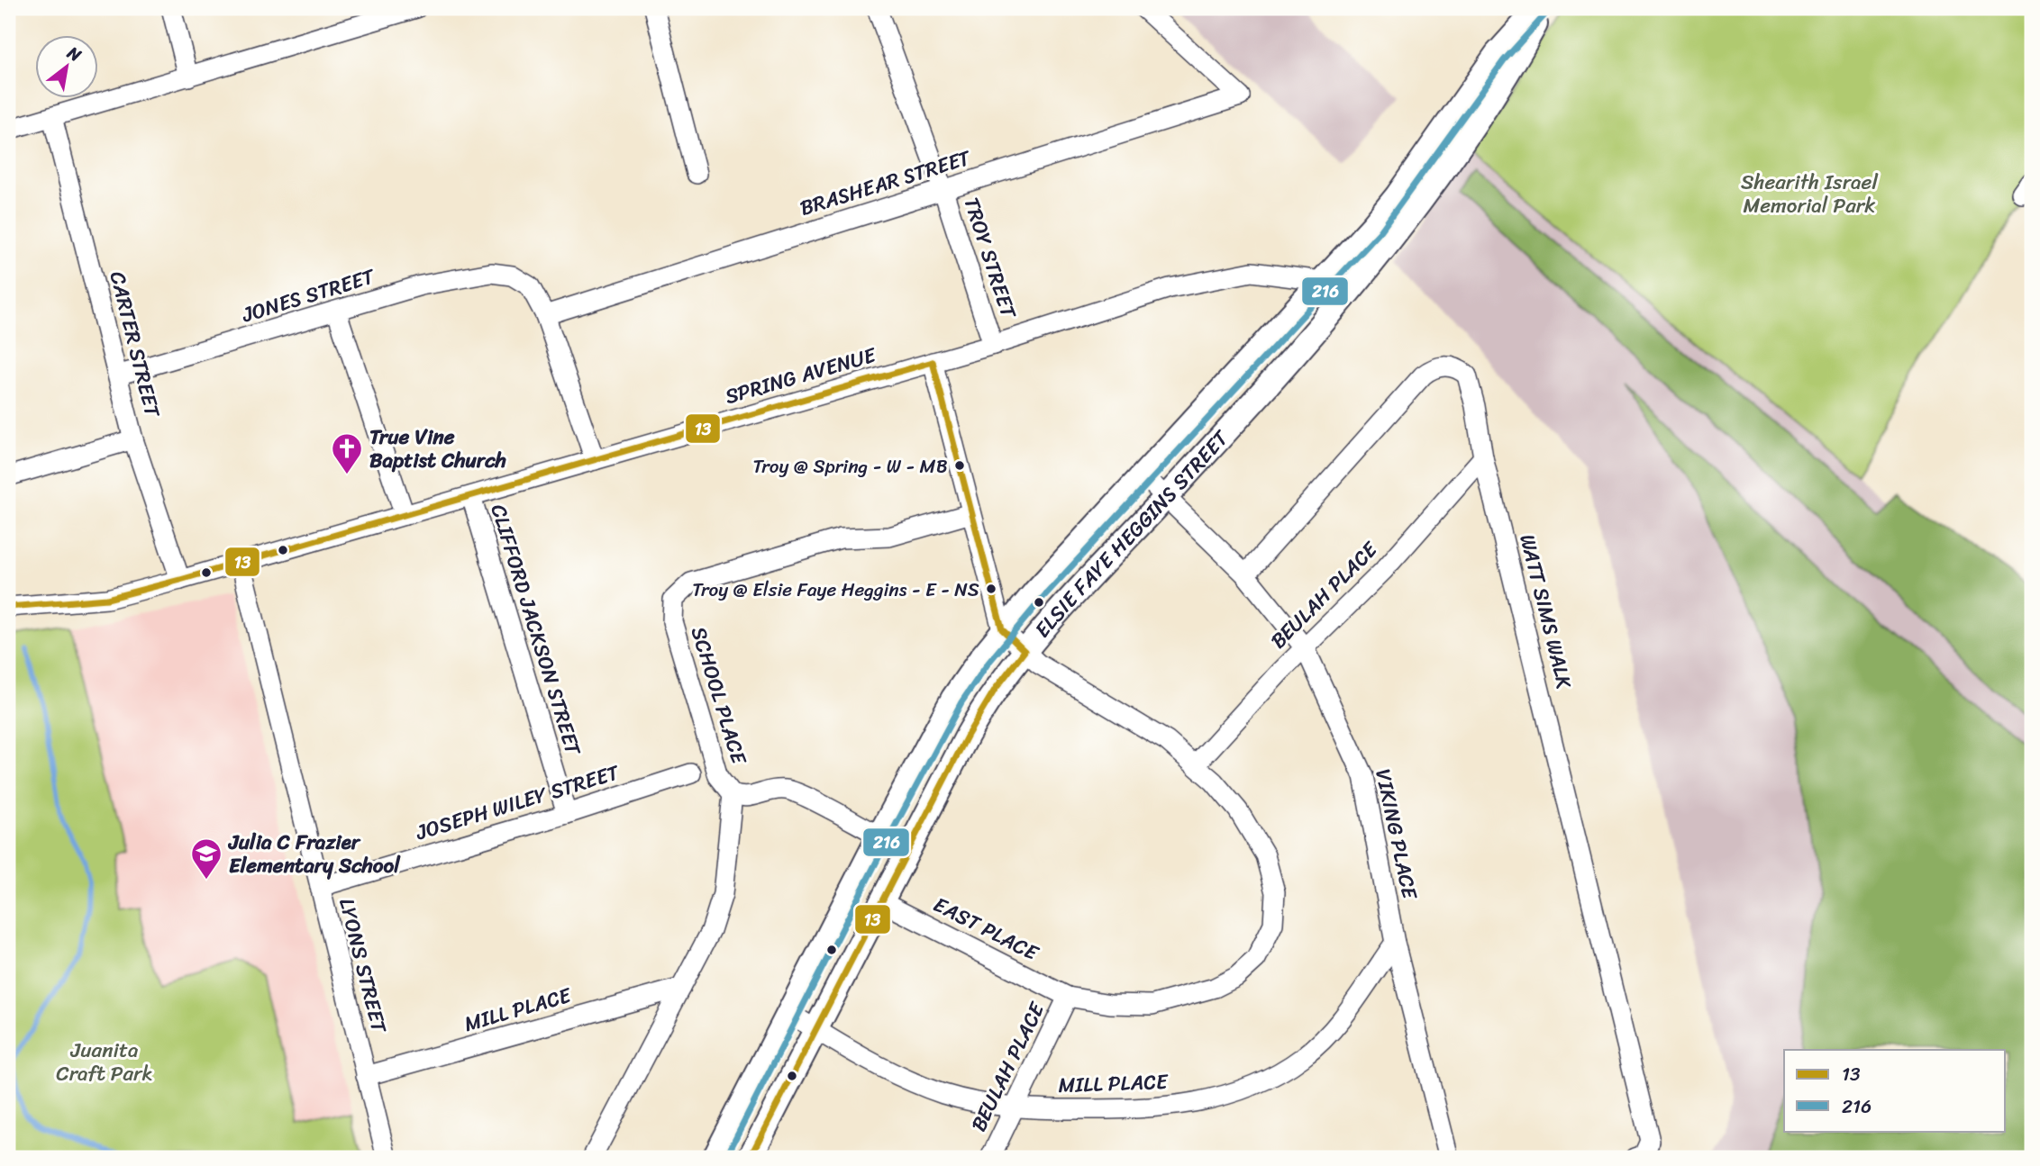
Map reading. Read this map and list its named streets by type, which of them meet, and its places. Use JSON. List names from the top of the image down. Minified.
{"streets":{"main road":["ELSIE FAYE HEGGINS STREET"],"street":["BRASHEAR STREET","TROY STREET","JONES STREET","CARTER STREET","SPRING AVENUE","BEULAH PLACE","WATT SIMS WALK","CLIFFORD JACKSON STREET","SCHOOL PLACE","JOSEPH WILEY STREET","VIKING PLACE","EAST PLACE","LYONS STREET","MILL PLACE"]},"crossings":[["BRASHEAR STREET","TROY STREET"],["BRASHEAR STREET","JONES STREET"],["TROY STREET","SPRING AVENUE"],["JONES STREET","CARTER STREET"],["CARTER STREET","SPRING AVENUE"],["SPRING AVENUE","ELSIE FAYE HEGGINS STREET"],["SPRING AVENUE","CLIFFORD JACKSON STREET"],["SPRING AVENUE","LYONS STREET"],["ELSIE FAYE HEGGINS STREET","VIKING PLACE"],["ELSIE FAYE HEGGINS STREET","EAST PLACE"],["ELSIE FAYE HEGGINS STREET","MILL PLACE"],["BEULAH PLACE","WATT SIMS WALK"],["BEULAH PLACE","VIKING PLACE"],["BEULAH PLACE","EAST PLACE"],["BEULAH PLACE","MILL PLACE"],["WATT SIMS WALK","VIKING PLACE"],["CLIFFORD JACKSON STREET","JOSEPH WILEY STREET"],["SCHOOL PLACE","MILL PLACE"],["JOSEPH WILEY STREET","LYONS STREET"],["VIKING PLACE","MILL PLACE"],["LYONS STREET","MILL PLACE"]],"parks":["Shearith Israel Memorial Park","Juanita Craft Park"],"places":{"other":["Troy @ Spring - W - MB","Troy @ Elsie Faye Heggins - E - NS"],"church":["True Vine Baptist Church"],"school or university":["Julia C Frazier Elementary School"]},"lines":["transit line 216","transit line 13"],"legend":["13","216"],"north":"top right"}
